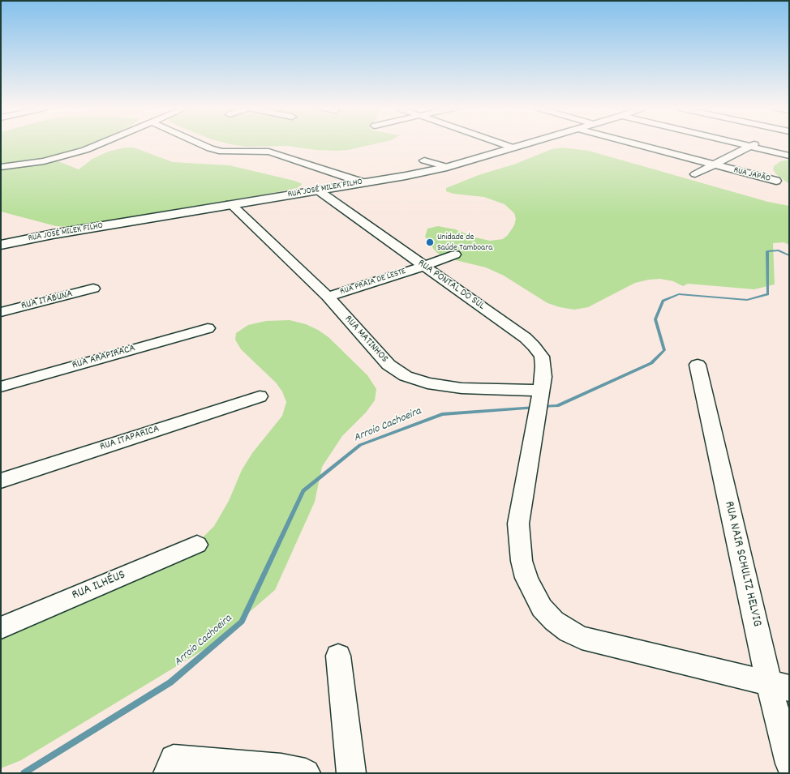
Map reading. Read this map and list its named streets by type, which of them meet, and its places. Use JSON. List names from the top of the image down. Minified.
{"streets":{"main road":["RUA JOSÉ MILEK FILHO"],"street":["RUA JAPÃO","RUA PRAIA DE LESTE","RUA PONTAL DO SUL","RUA ITABUNA","RUA MATINHOS","RUA ARAPIRACA","RUA ITAPARICA","RUA NAIR SCHULTZ HELVIG","RUA ILHÉUS"]},"crossings":[["RUA JOSÉ MILEK FILHO","RUA PONTAL DO SUL"],["RUA JOSÉ MILEK FILHO","RUA MATINHOS"],["RUA PRAIA DE LESTE","RUA PONTAL DO SUL"],["RUA PRAIA DE LESTE","RUA MATINHOS"],["RUA PONTAL DO SUL","RUA MATINHOS"],["RUA PONTAL DO SUL","RUA NAIR SCHULTZ HELVIG"]],"water":["Arroio Cachoeira"],"places":["Unidade de Saúde Tamboara"]}
